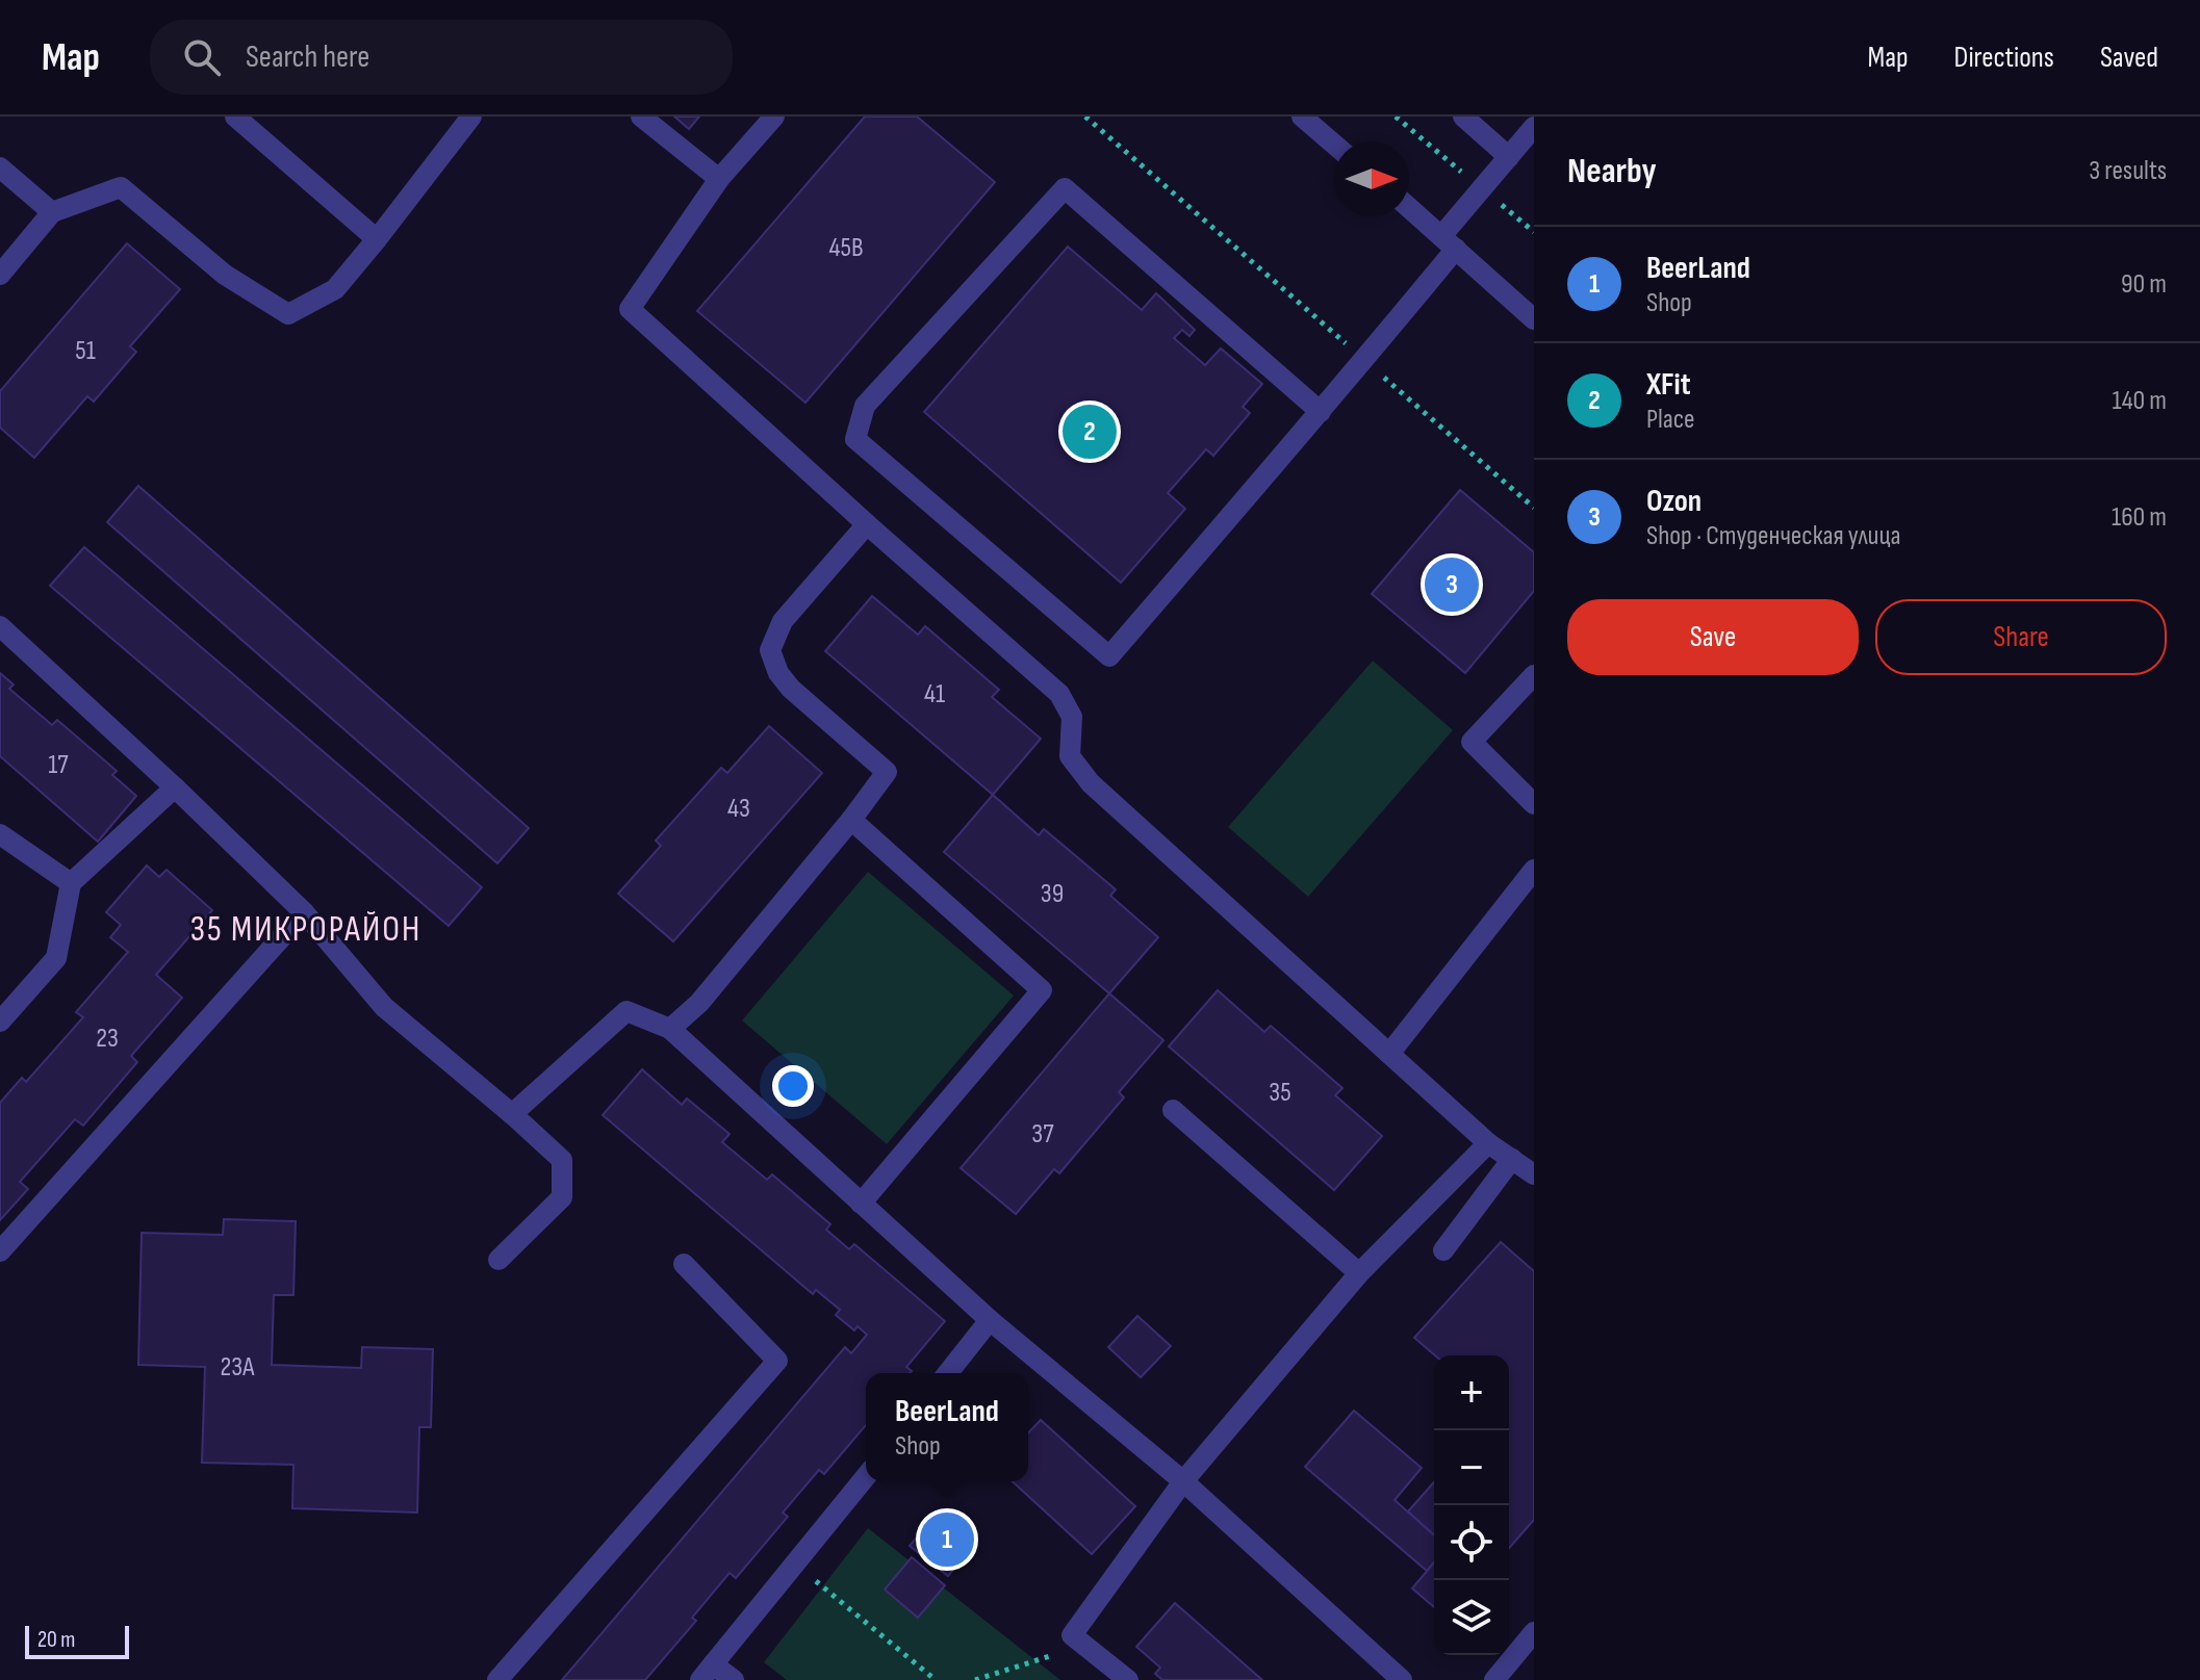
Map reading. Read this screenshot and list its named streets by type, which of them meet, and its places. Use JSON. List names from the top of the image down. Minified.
{"districts":["35 МИКРОРАЙОН"],"house_numbers":["45В","51","41","17","43","39","23","35","37","23А"],"scale_bar":"20 m","north":"right","page":{"header":"Map","search":"Search here","nav":["Map","Directions","Saved"],"heading":["Nearby","3 results"],"list":[{"mark":"1","name":"BeerLand","note":"Shop","value":"90 m"},{"mark":"2","name":"XFit","note":"Place","value":"140 m"},{"mark":"3","name":"Ozon","note":"Shop · Студенческая улица","value":"160 m"}],"pins":["2","3","1"],"buttons":["Save","Share"],"map_buttons":["+","−"],"popup":["BeerLand","Shop"],"scale":"20 m"}}
